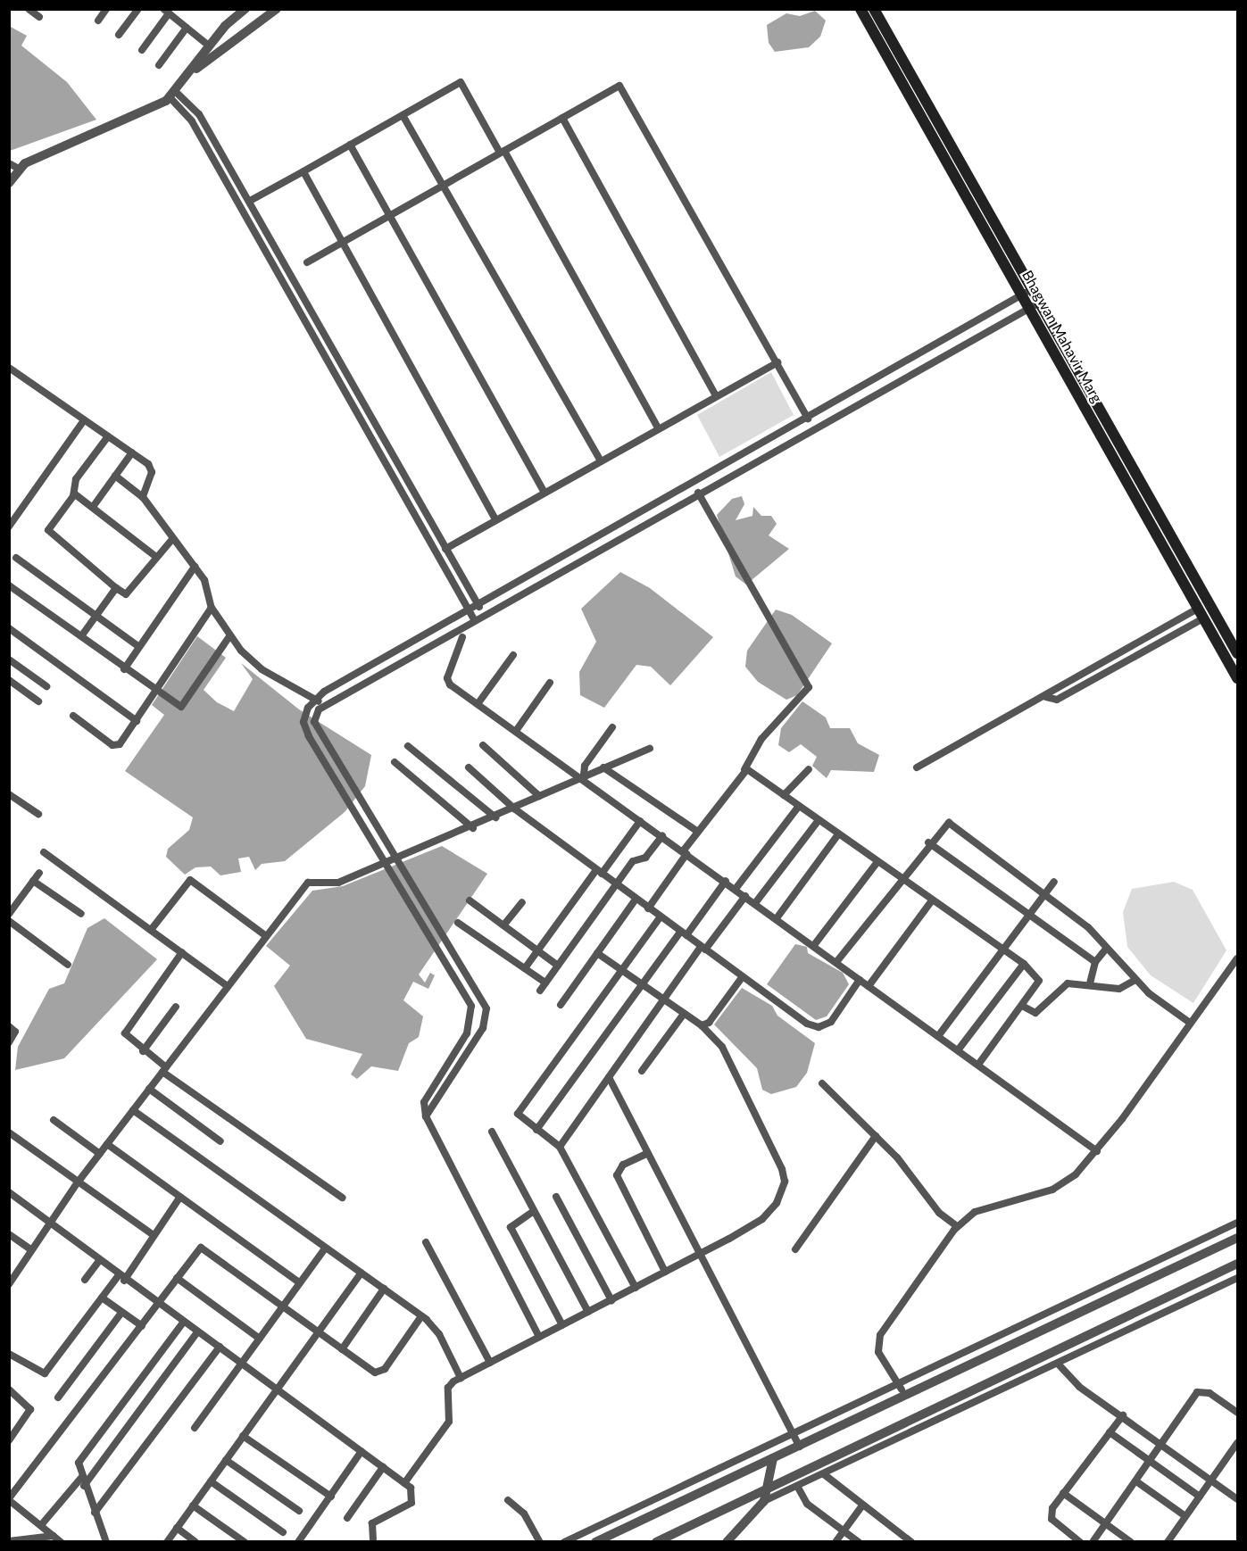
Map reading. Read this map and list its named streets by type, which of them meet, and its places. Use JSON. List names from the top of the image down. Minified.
{"streets":{"main road":["Bhagwan Mahavir Marg"]}}
